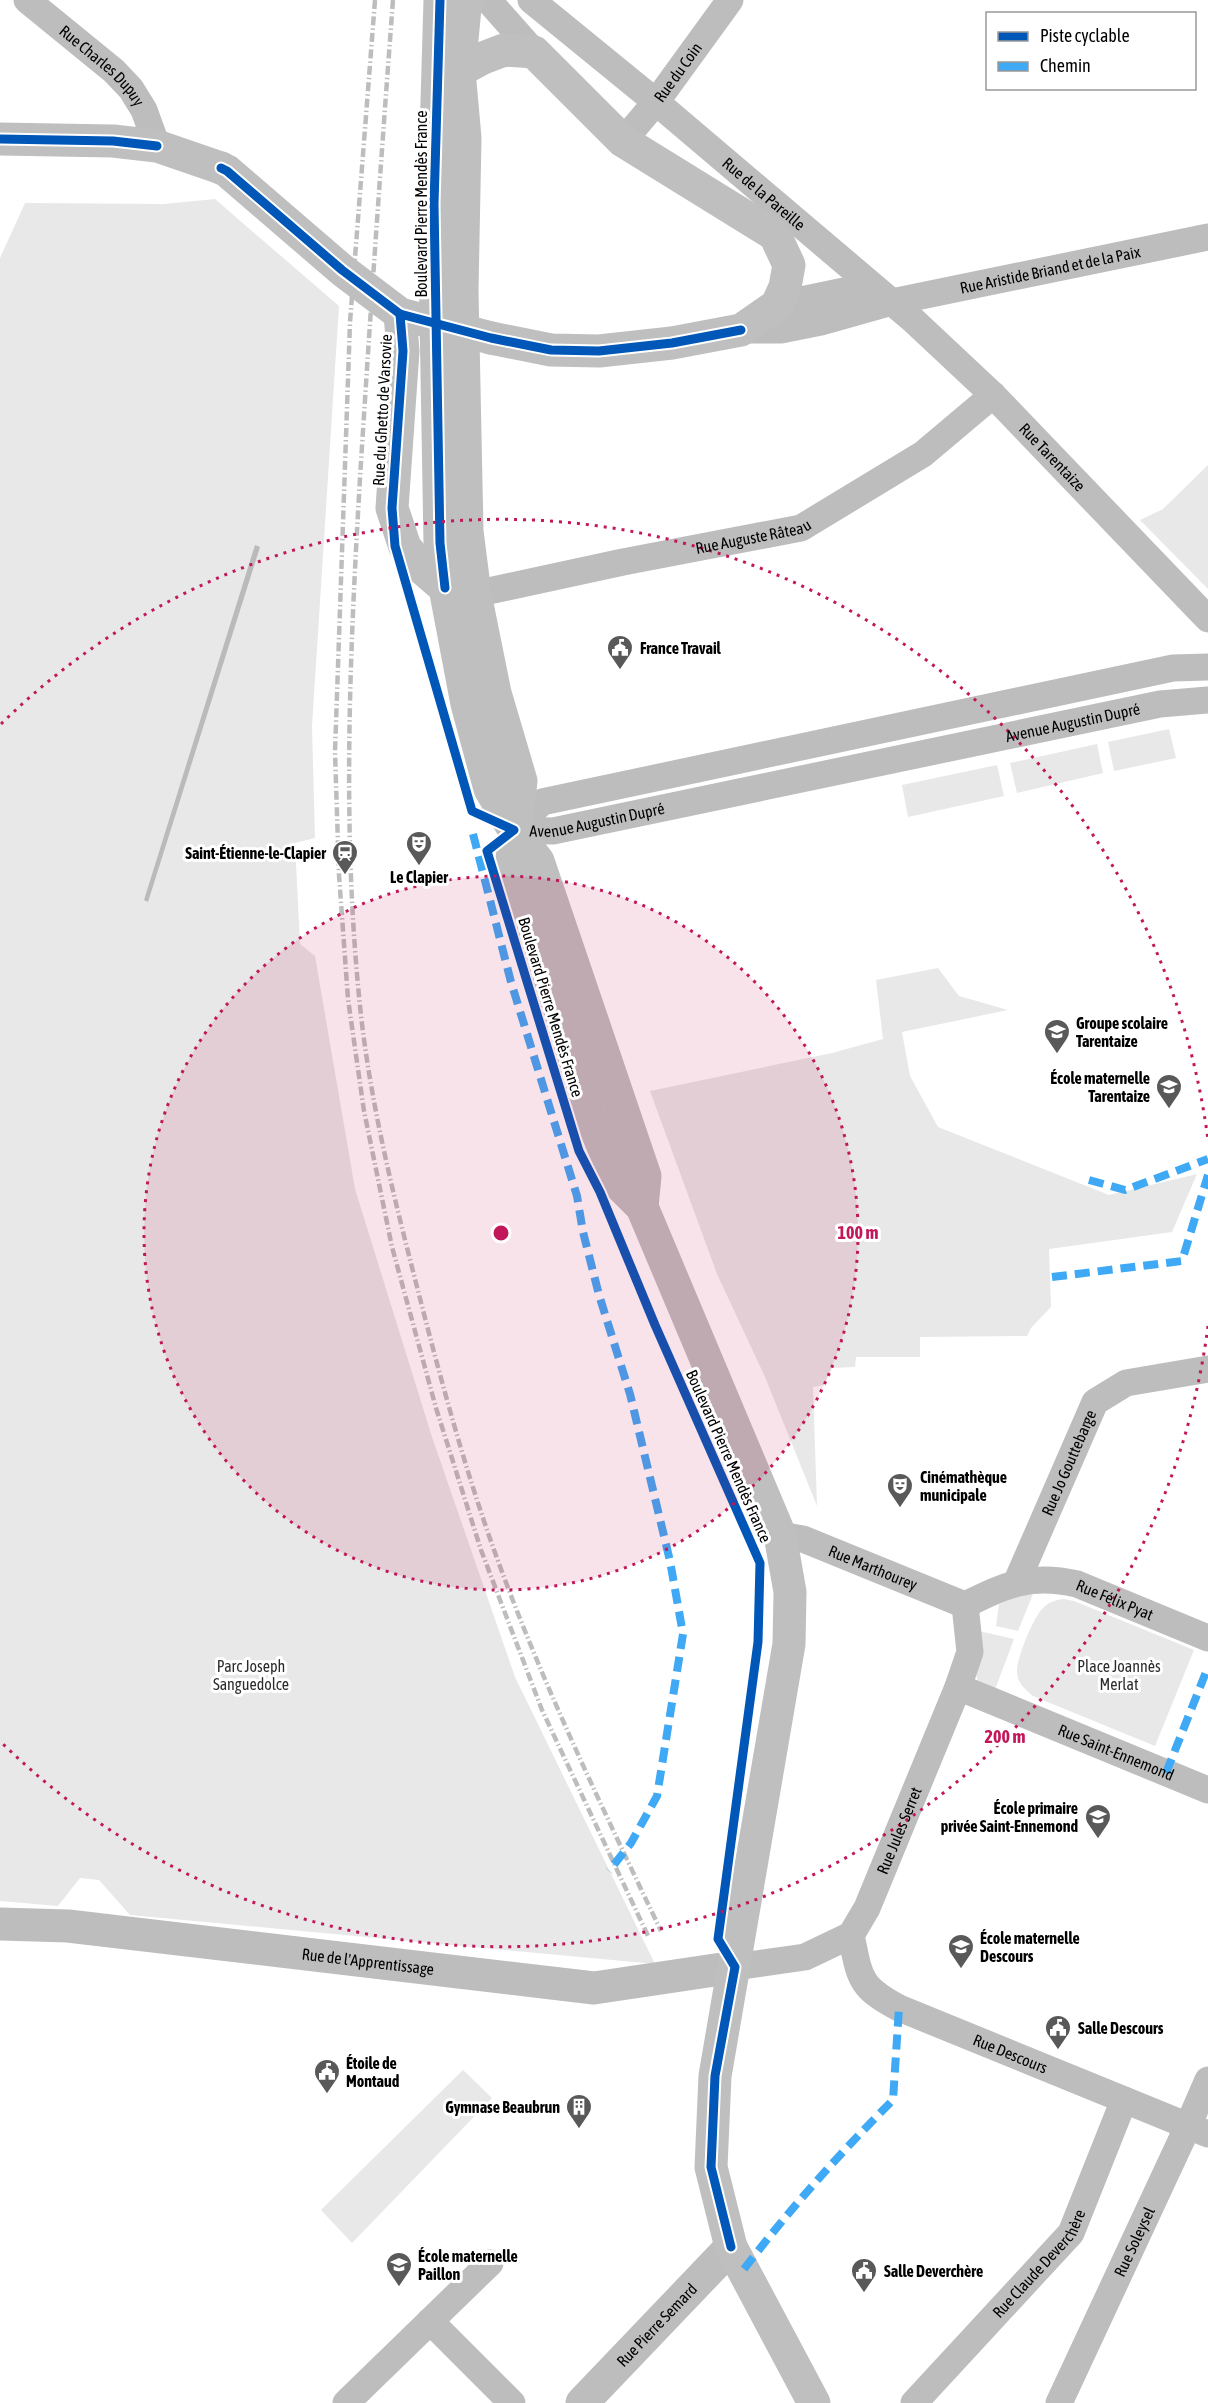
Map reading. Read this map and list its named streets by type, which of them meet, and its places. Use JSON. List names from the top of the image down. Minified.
{"streets":{"main road":["Rue de la Pareille","Boulevard Pierre Mendès France","Rue Aristide Briand et de la Paix","Rue du Ghetto de Varsovie"],"street":["Rue Charles Dupuy","Rue du Coin","Rue Tarentaize","Rue Auguste Râteau","Avenue Augustin Dupré","Rue Jo Gouttebarge","Rue Marthourey","Rue Félix Pyat","Rue Saint-Ennemond","Rue Jules Serret","Rue de l'Apprentissage","Rue Descours","Rue Soleysel","Rue Claude Deverchère","Rue Pierre Semard"]},"crossings":[["Rue du Coin","Rue de la Pareille"],["Rue de la Pareille","Rue Aristide Briand et de la Paix"],["Rue de la Pareille","Rue Tarentaize"],["Boulevard Pierre Mendès France","Rue du Ghetto de Varsovie"],["Boulevard Pierre Mendès France","Rue Auguste Râteau"],["Boulevard Pierre Mendès France","Avenue Augustin Dupré"],["Boulevard Pierre Mendès France","Rue Marthourey"],["Boulevard Pierre Mendès France","Rue de l'Apprentissage"],["Boulevard Pierre Mendès France","Rue Pierre Semard"],["Rue Aristide Briand et de la Paix","Rue du Ghetto de Varsovie"],["Rue Aristide Briand et de la Paix","Rue Tarentaize"],["Rue du Ghetto de Varsovie","Rue Auguste Râteau"],["Rue Tarentaize","Rue Auguste Râteau"],["Rue Jo Gouttebarge","Rue Félix Pyat"],["Rue Marthourey","Rue Jules Serret"],["Rue Saint-Ennemond","Rue Jules Serret"],["Rue Jules Serret","Rue Descours"],["Rue Descours","Rue Soleysel"],["Rue Descours","Rue Claude Deverchère"]],"parks":["Parc Joseph Sanguedolce","Place Joannès Merlat"],"places":{"public building":["France Travail","Salle Descours","Étoile de Montaud","Salle Deverchère"],"theatre":["Le Clapier","Cinémathèque municipale"],"station":["Saint-Étienne-le-Clapier"],"school or university":["Groupe scolaire Tarentaize","École maternelle Tarentaize","École primaire privée Saint-Ennemond","École maternelle Descours","École maternelle Paillon"],"building":["Gymnase Beaubrun"]},"legend":["Piste cyclable","Chemin"],"rings":["100 m","200 m"]}
